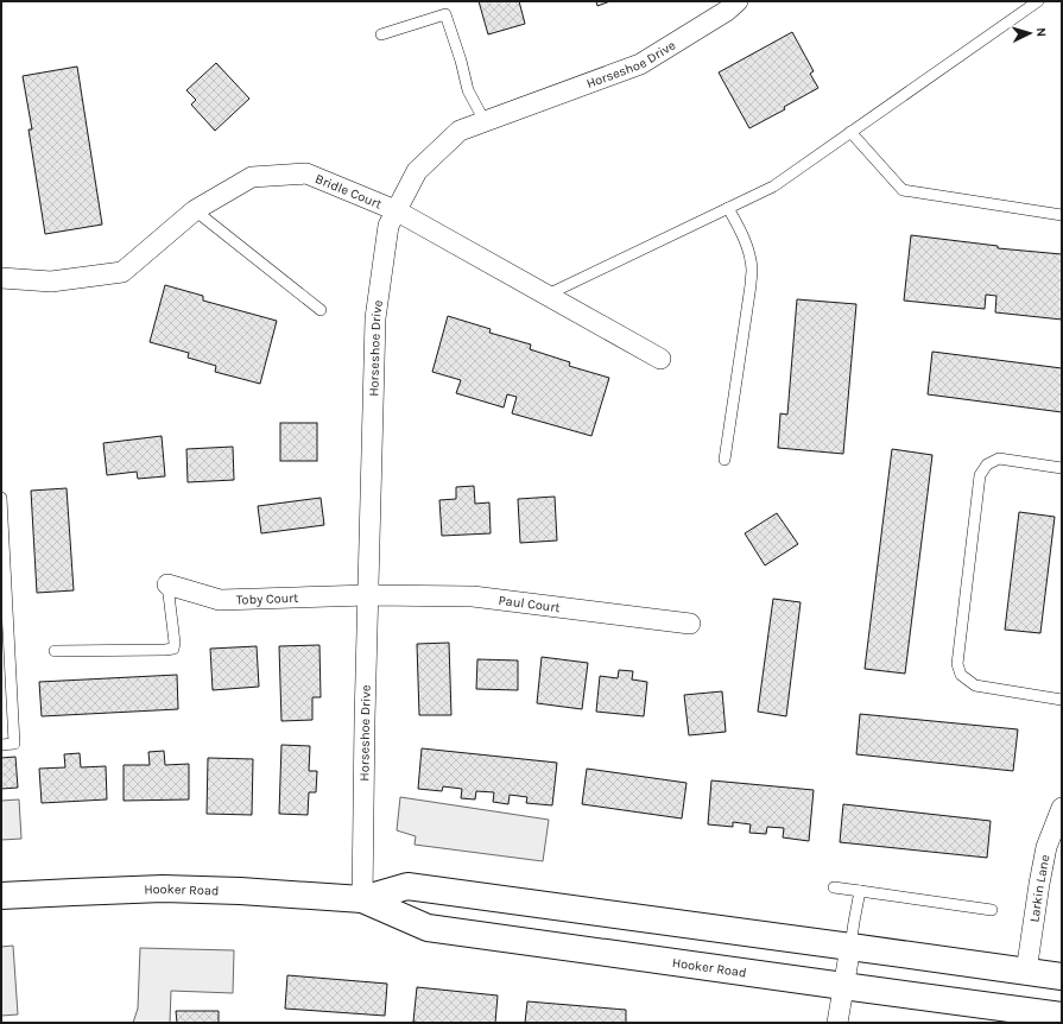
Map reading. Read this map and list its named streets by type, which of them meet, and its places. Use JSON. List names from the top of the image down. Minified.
{"streets":{"main road":["Hooker Road"],"street":["Horseshoe Drive","Bridle Court","Toby Court","Paul Court","Larkin Lane"]},"crossings":[["Horseshoe Drive","Bridle Court"],["Horseshoe Drive","Toby Court"],["Horseshoe Drive","Paul Court"],["Horseshoe Drive","Hooker Road"],["Toby Court","Paul Court"],["Larkin Lane","Hooker Road"]],"north":"right"}
